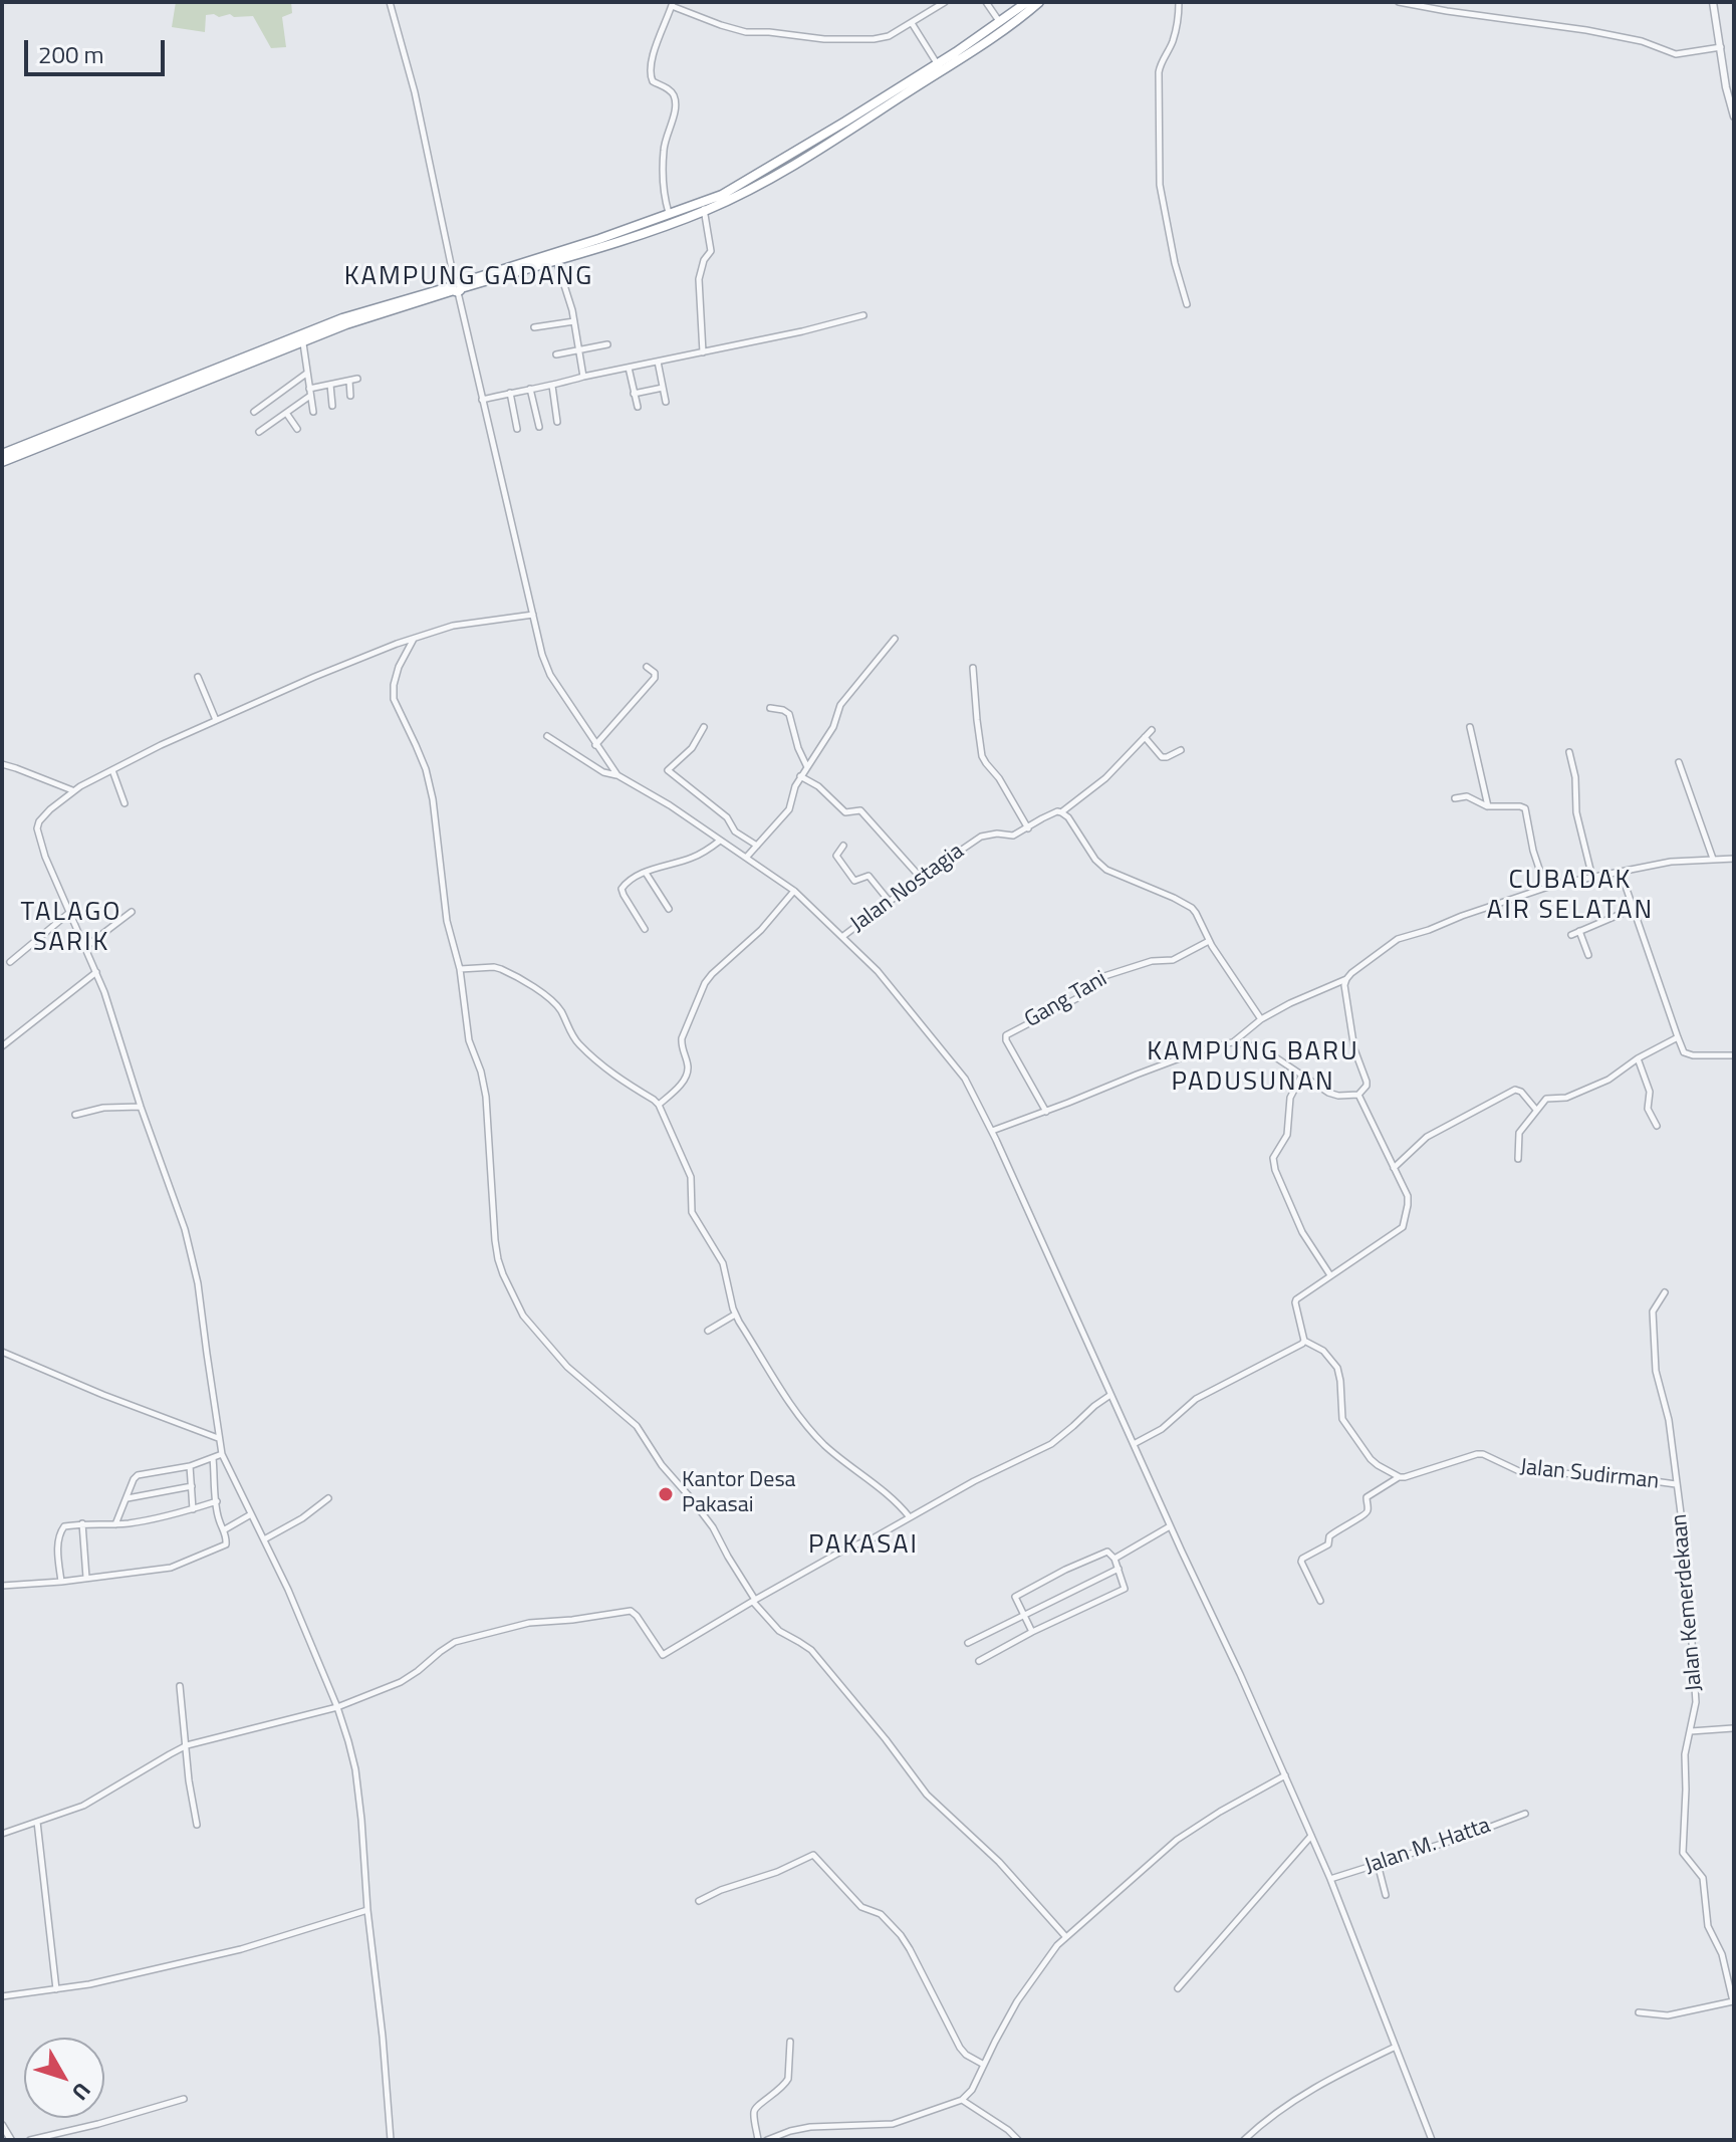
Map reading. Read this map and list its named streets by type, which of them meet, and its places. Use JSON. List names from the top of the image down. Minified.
{"streets":{"street":["Jalan Nostagia","Gang Tani","Jalan Sudirman","Jalan Kemerdekaan","Jalan M. Hatta"]},"crossings":[["Jalan Sudirman","Jalan Kemerdekaan"]],"districts":["KAMPUNG GADANG","CUBADAK AIR SELATAN","TALAGO SARIK","KAMPUNG BARU PADUSUNAN","PAKASAI"],"places":["Kantor Desa Pakasai"],"scale_bar":"200 m","north":"bottom right"}
